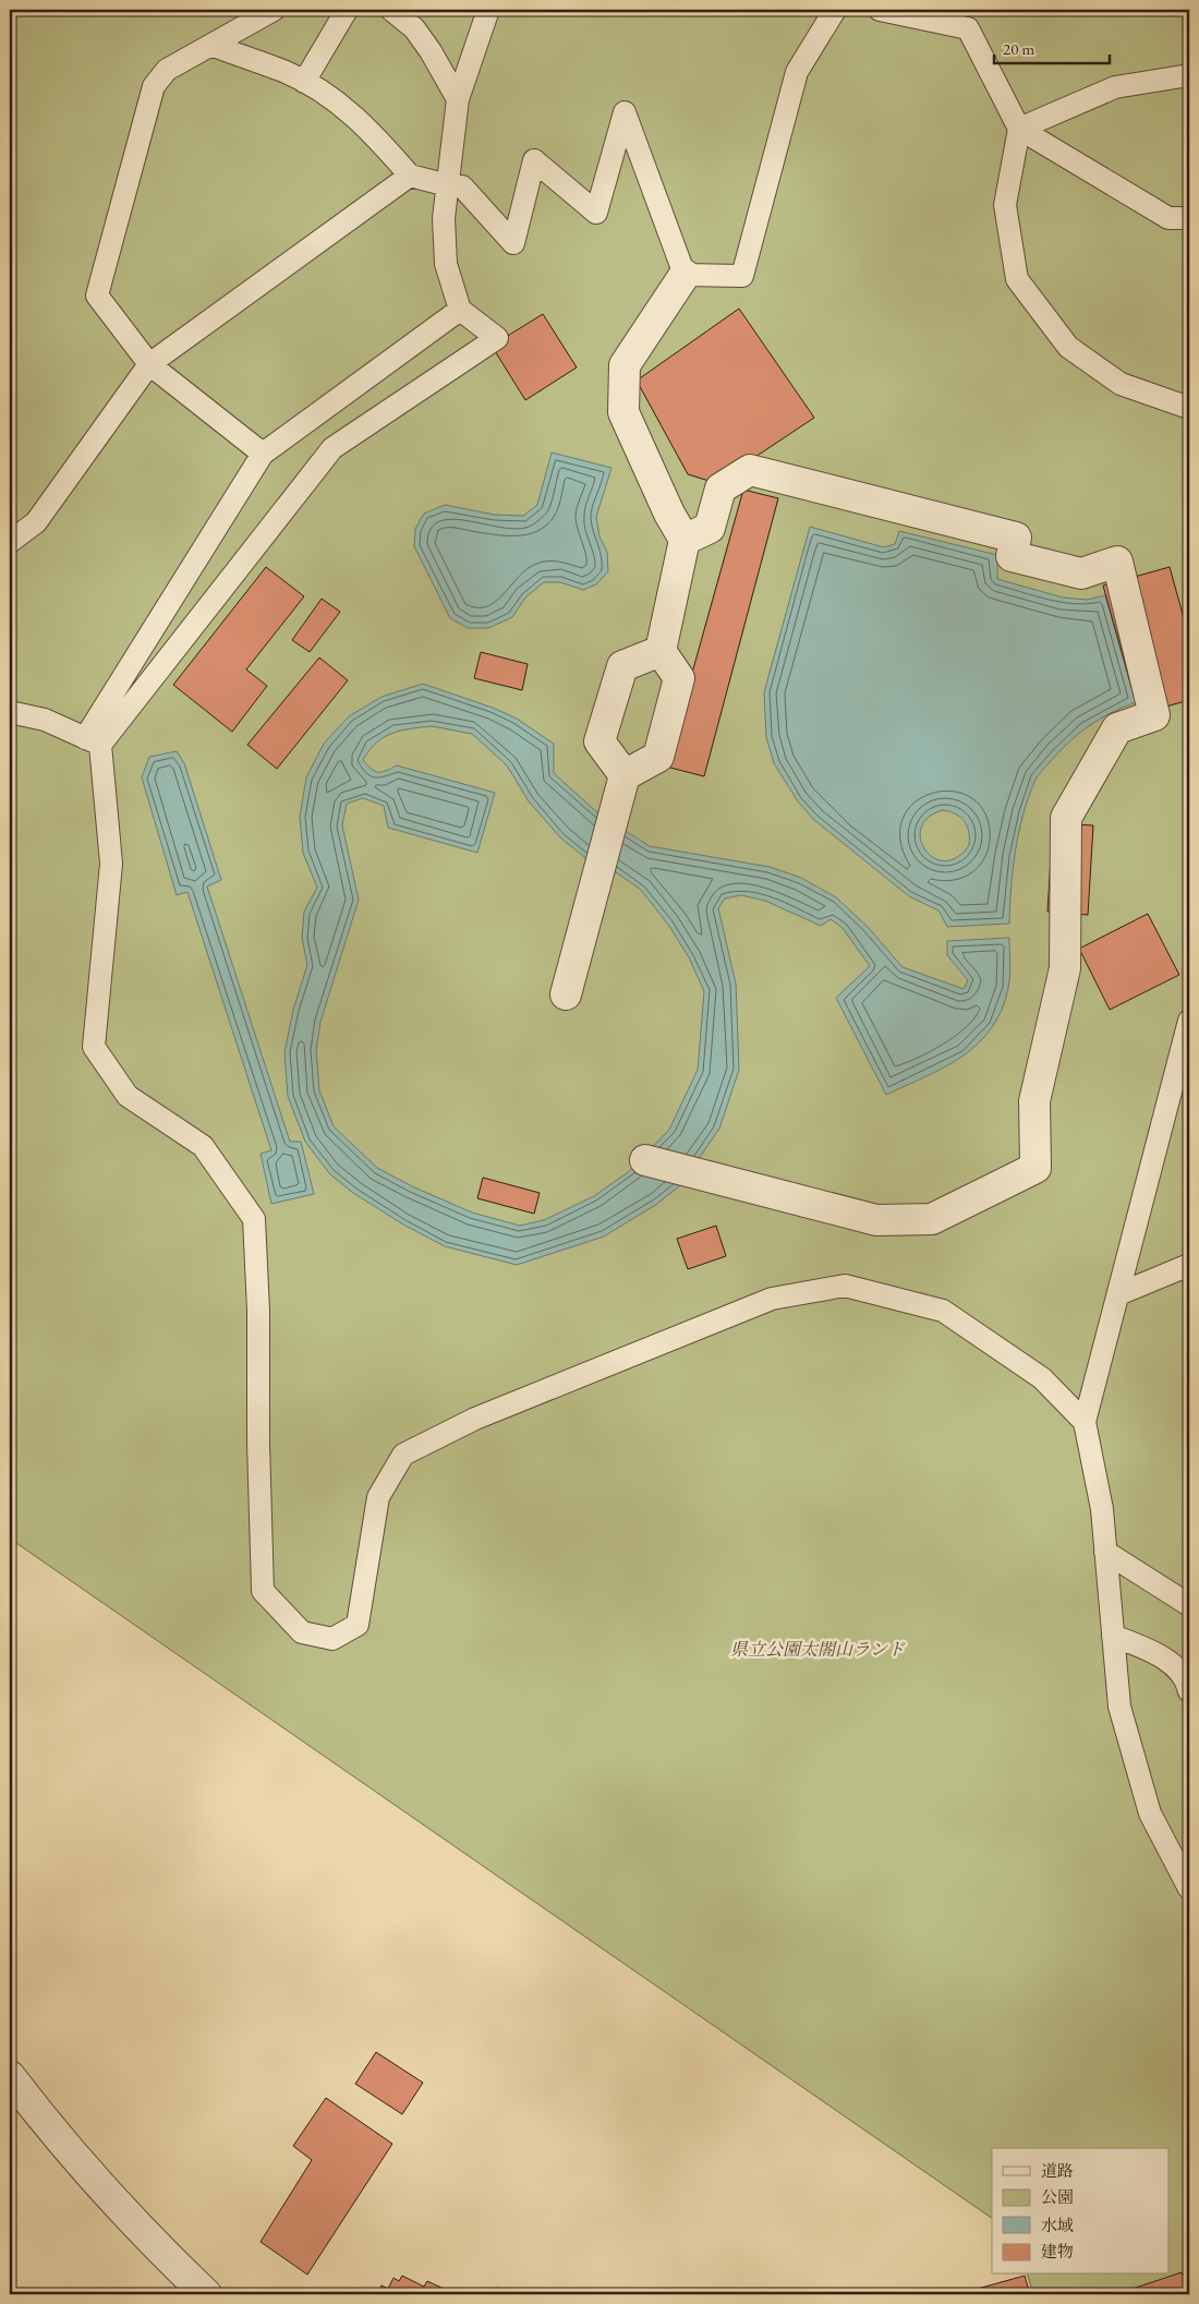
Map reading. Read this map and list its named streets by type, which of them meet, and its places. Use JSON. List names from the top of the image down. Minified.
{"parks":["県立公園太閤山ランド"],"legend":["道路","公園","水域","建物"],"scale_bar":"20 m"}
